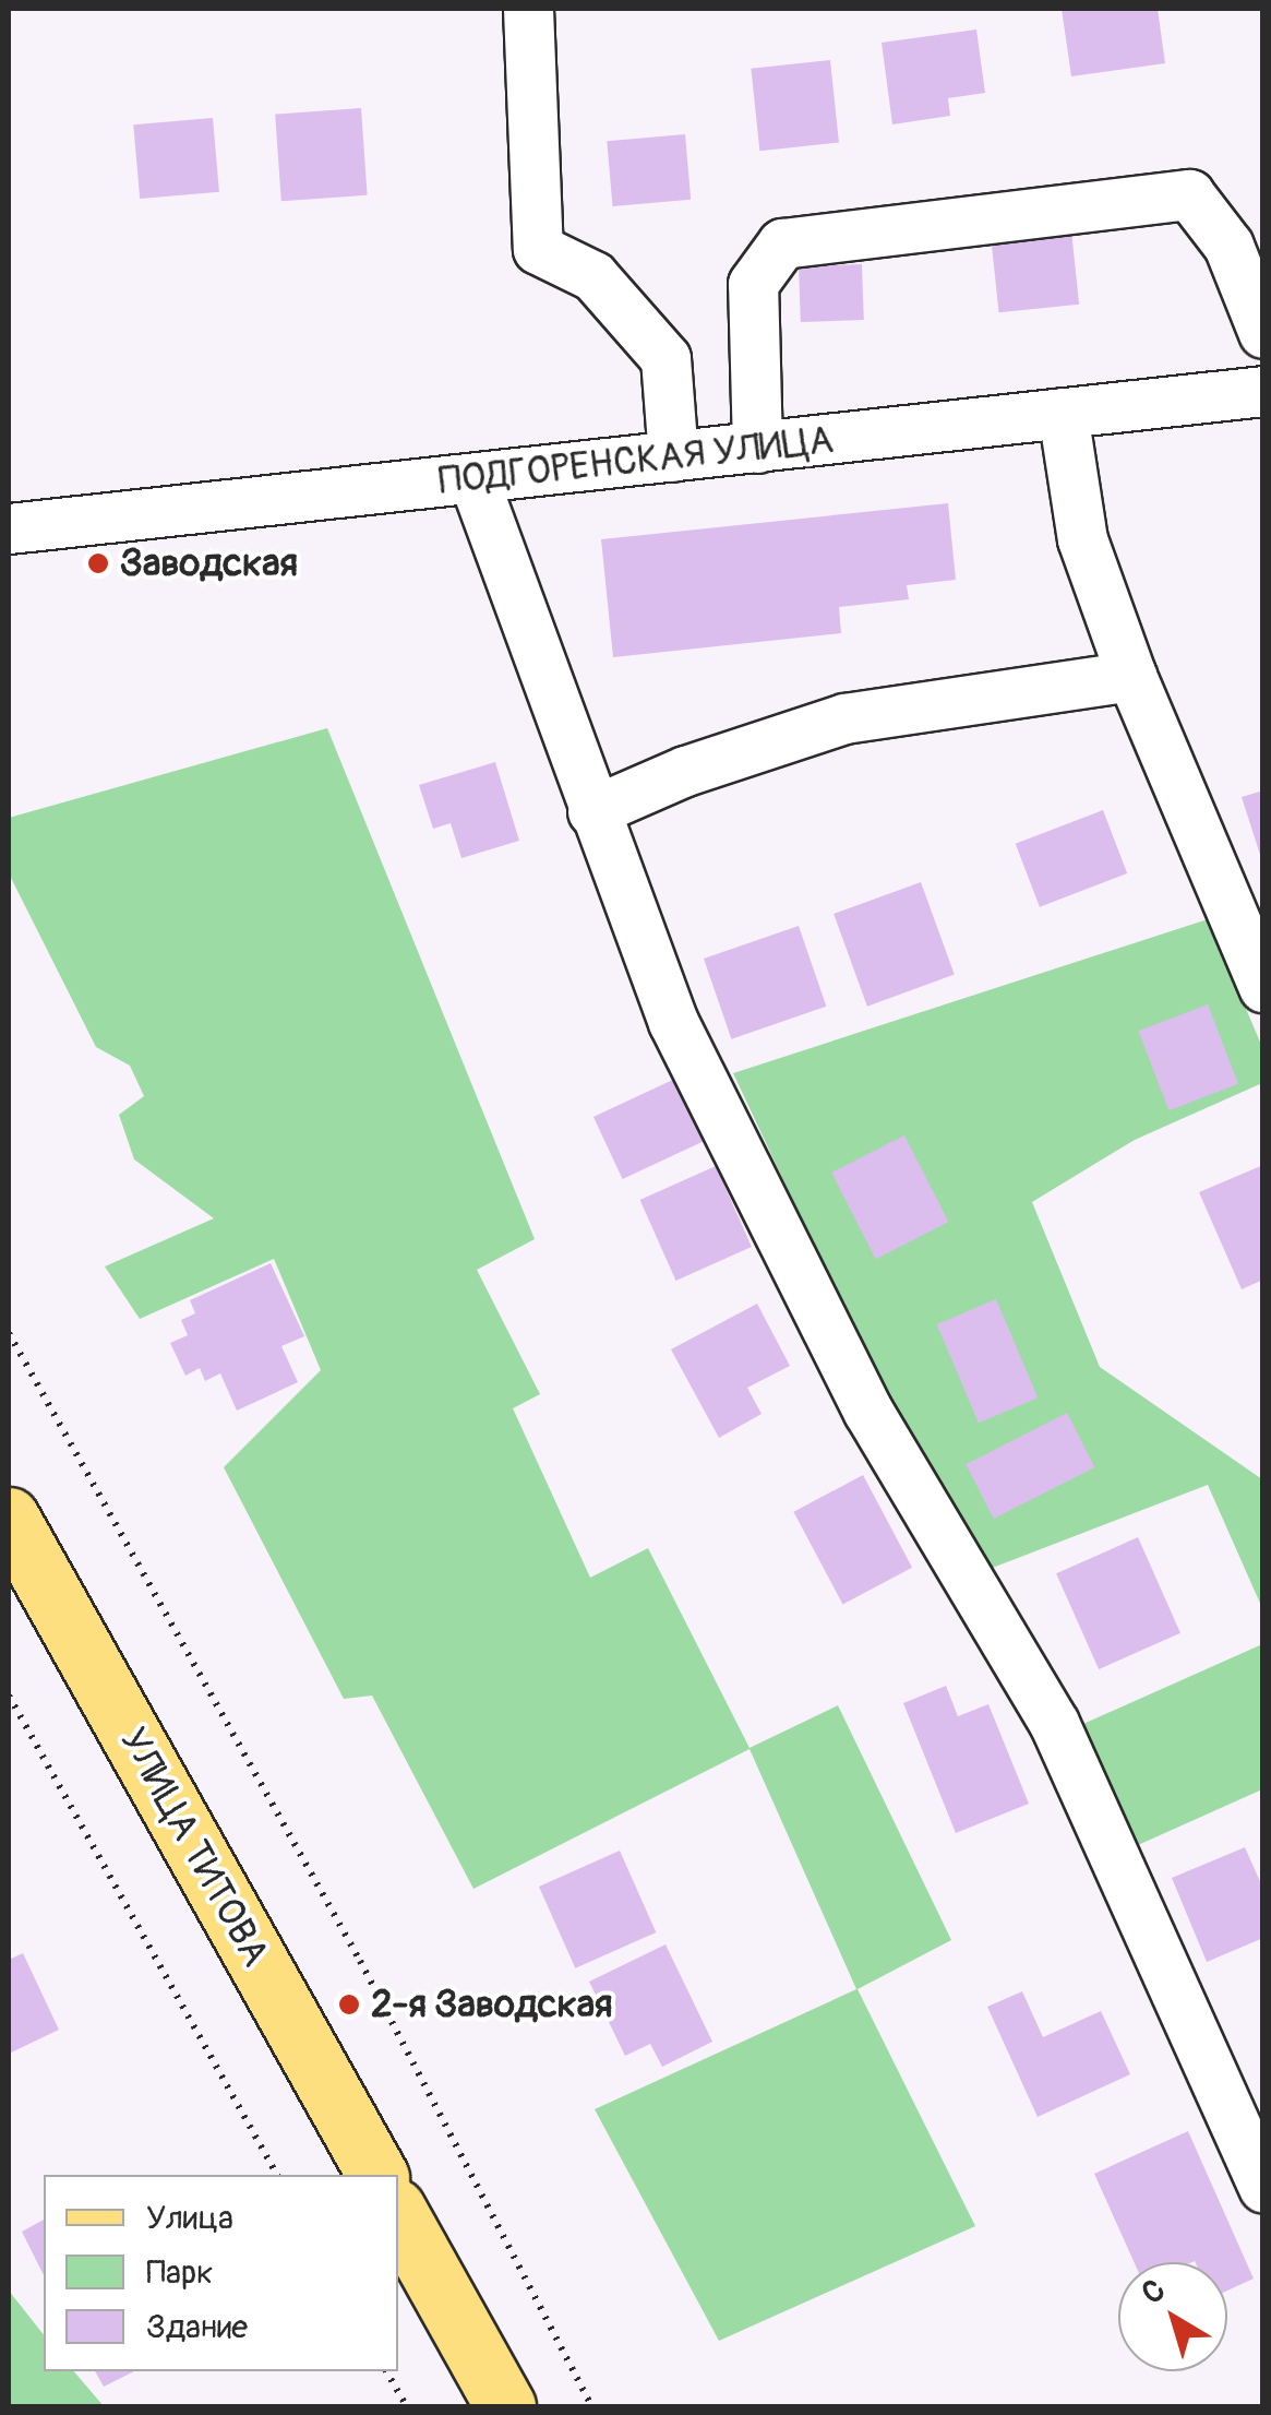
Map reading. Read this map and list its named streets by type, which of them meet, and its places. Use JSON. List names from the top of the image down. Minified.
{"streets":{"main road":["УЛИЦА ТИТОВА"],"street":["ПОДГОРЕНСКАЯ УЛИЦА"]},"places":["Заводская","2-я Заводская"],"legend":["Улица","Парк","Здание"],"north":"top left"}
